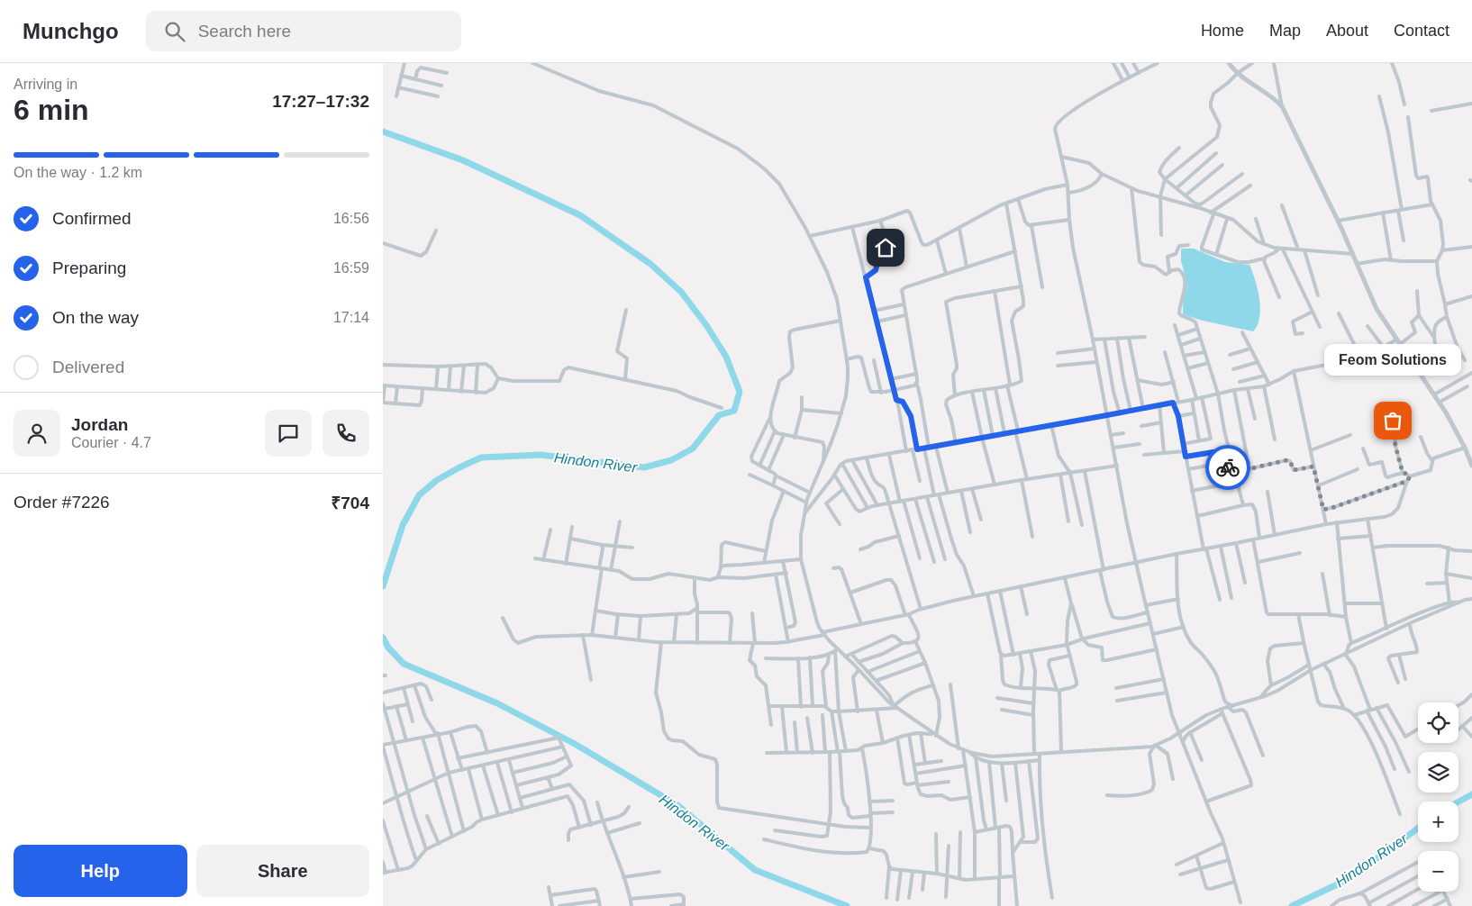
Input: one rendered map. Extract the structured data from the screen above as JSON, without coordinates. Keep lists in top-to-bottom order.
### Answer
{
  "water": ["Hindon River"],
  "places": ["Feom Solutions"],
  "page": {
    "header": "Munchgo",
    "search": "Search here",
    "nav": [
      "Home",
      "Map",
      "About",
      "Contact"
    ],
    "heading": ["6 min", "Arriving in", "17:27–17:32"],
    "panel": [
      "Jordan",
      "Courier · 4.7",
      "Order #7226",
      "₹704"
    ],
    "bar": "On the way · 1.2 km",
    "list": [
      ["Confirmed", "16:56"],
      ["Preparing", "16:59"],
      ["On the way", "17:14"],
      "Delivered"
    ],
    "bubble": "Feom Solutions",
    "map_buttons": ["+", "−"],
    "buttons": ["Help", "Share"]
  }
}
